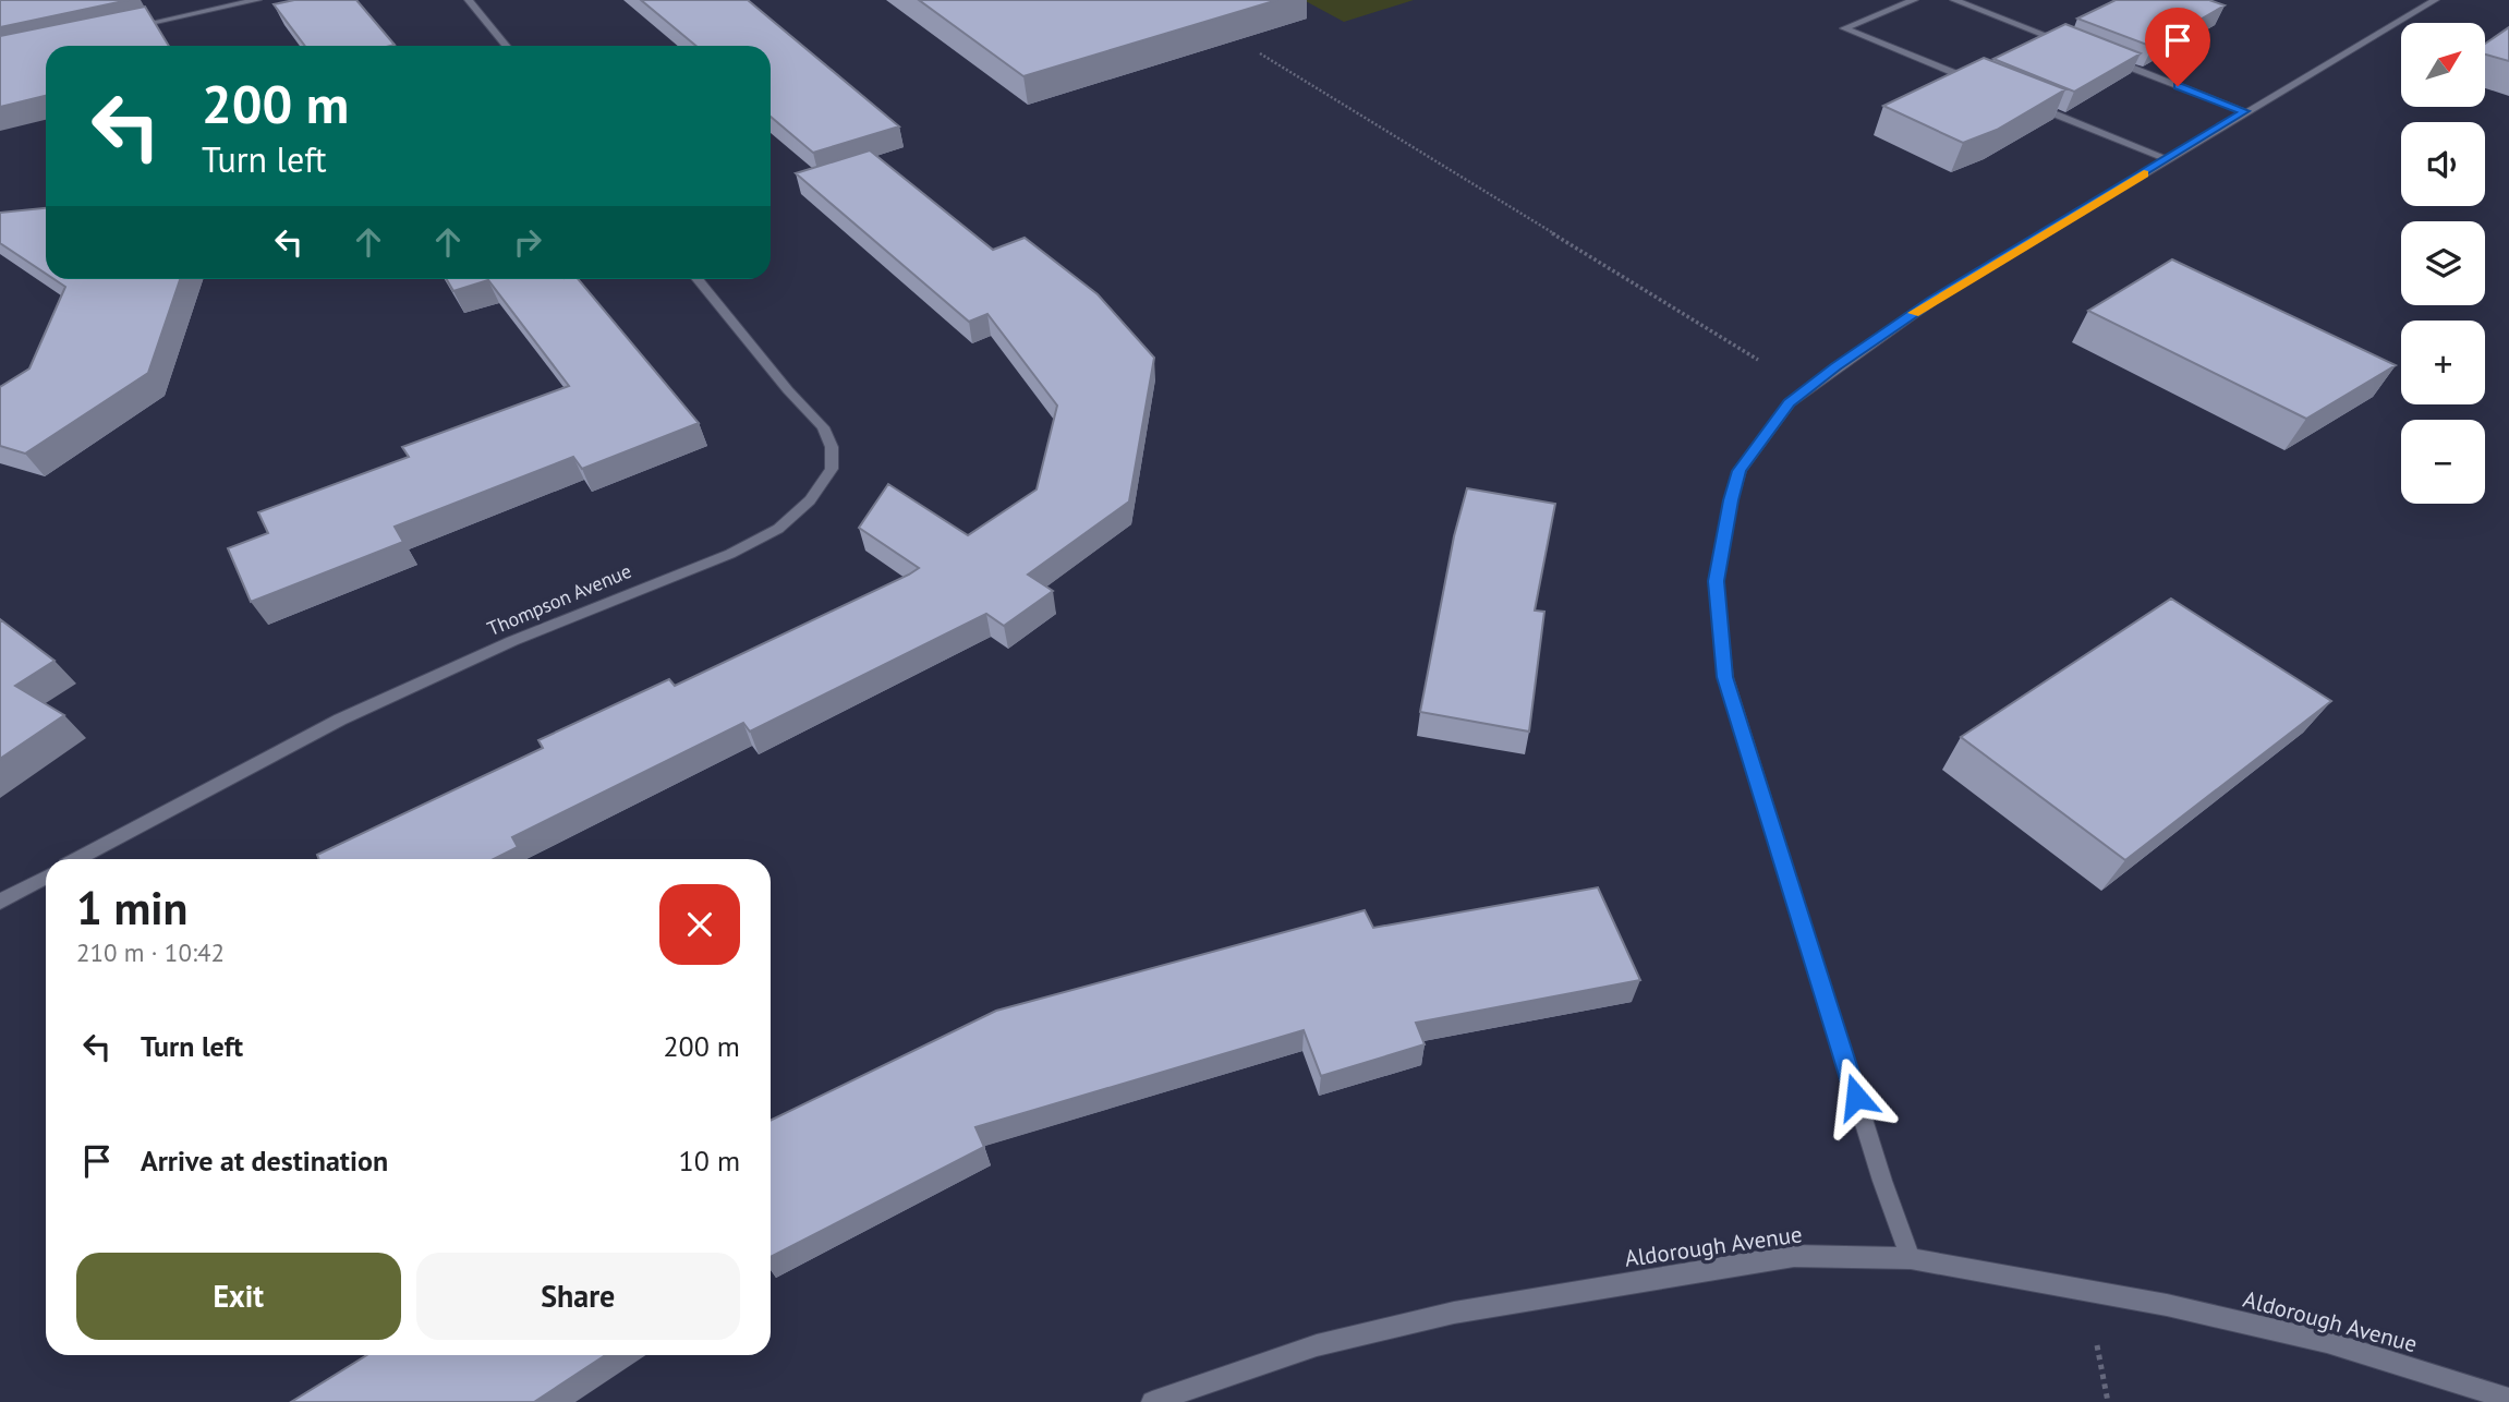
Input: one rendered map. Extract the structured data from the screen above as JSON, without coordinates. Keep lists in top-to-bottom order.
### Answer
{
  "streets": {
    "street": ["Thompson Avenue", "Aldorough Avenue"]
  },
  "north": "top right",
  "page": {
    "map_buttons": ["+", "−"],
    "turn": ["200 m", "Turn left"],
    "heading": ["1 min", "210 m · 10:42"],
    "list": [
      {
        "name": "Turn left",
        "value": "200 m"
      },
      {
        "name": "Arrive at destination",
        "value": "10 m"
      }
    ],
    "buttons": ["Exit", "Share"]
  }
}
